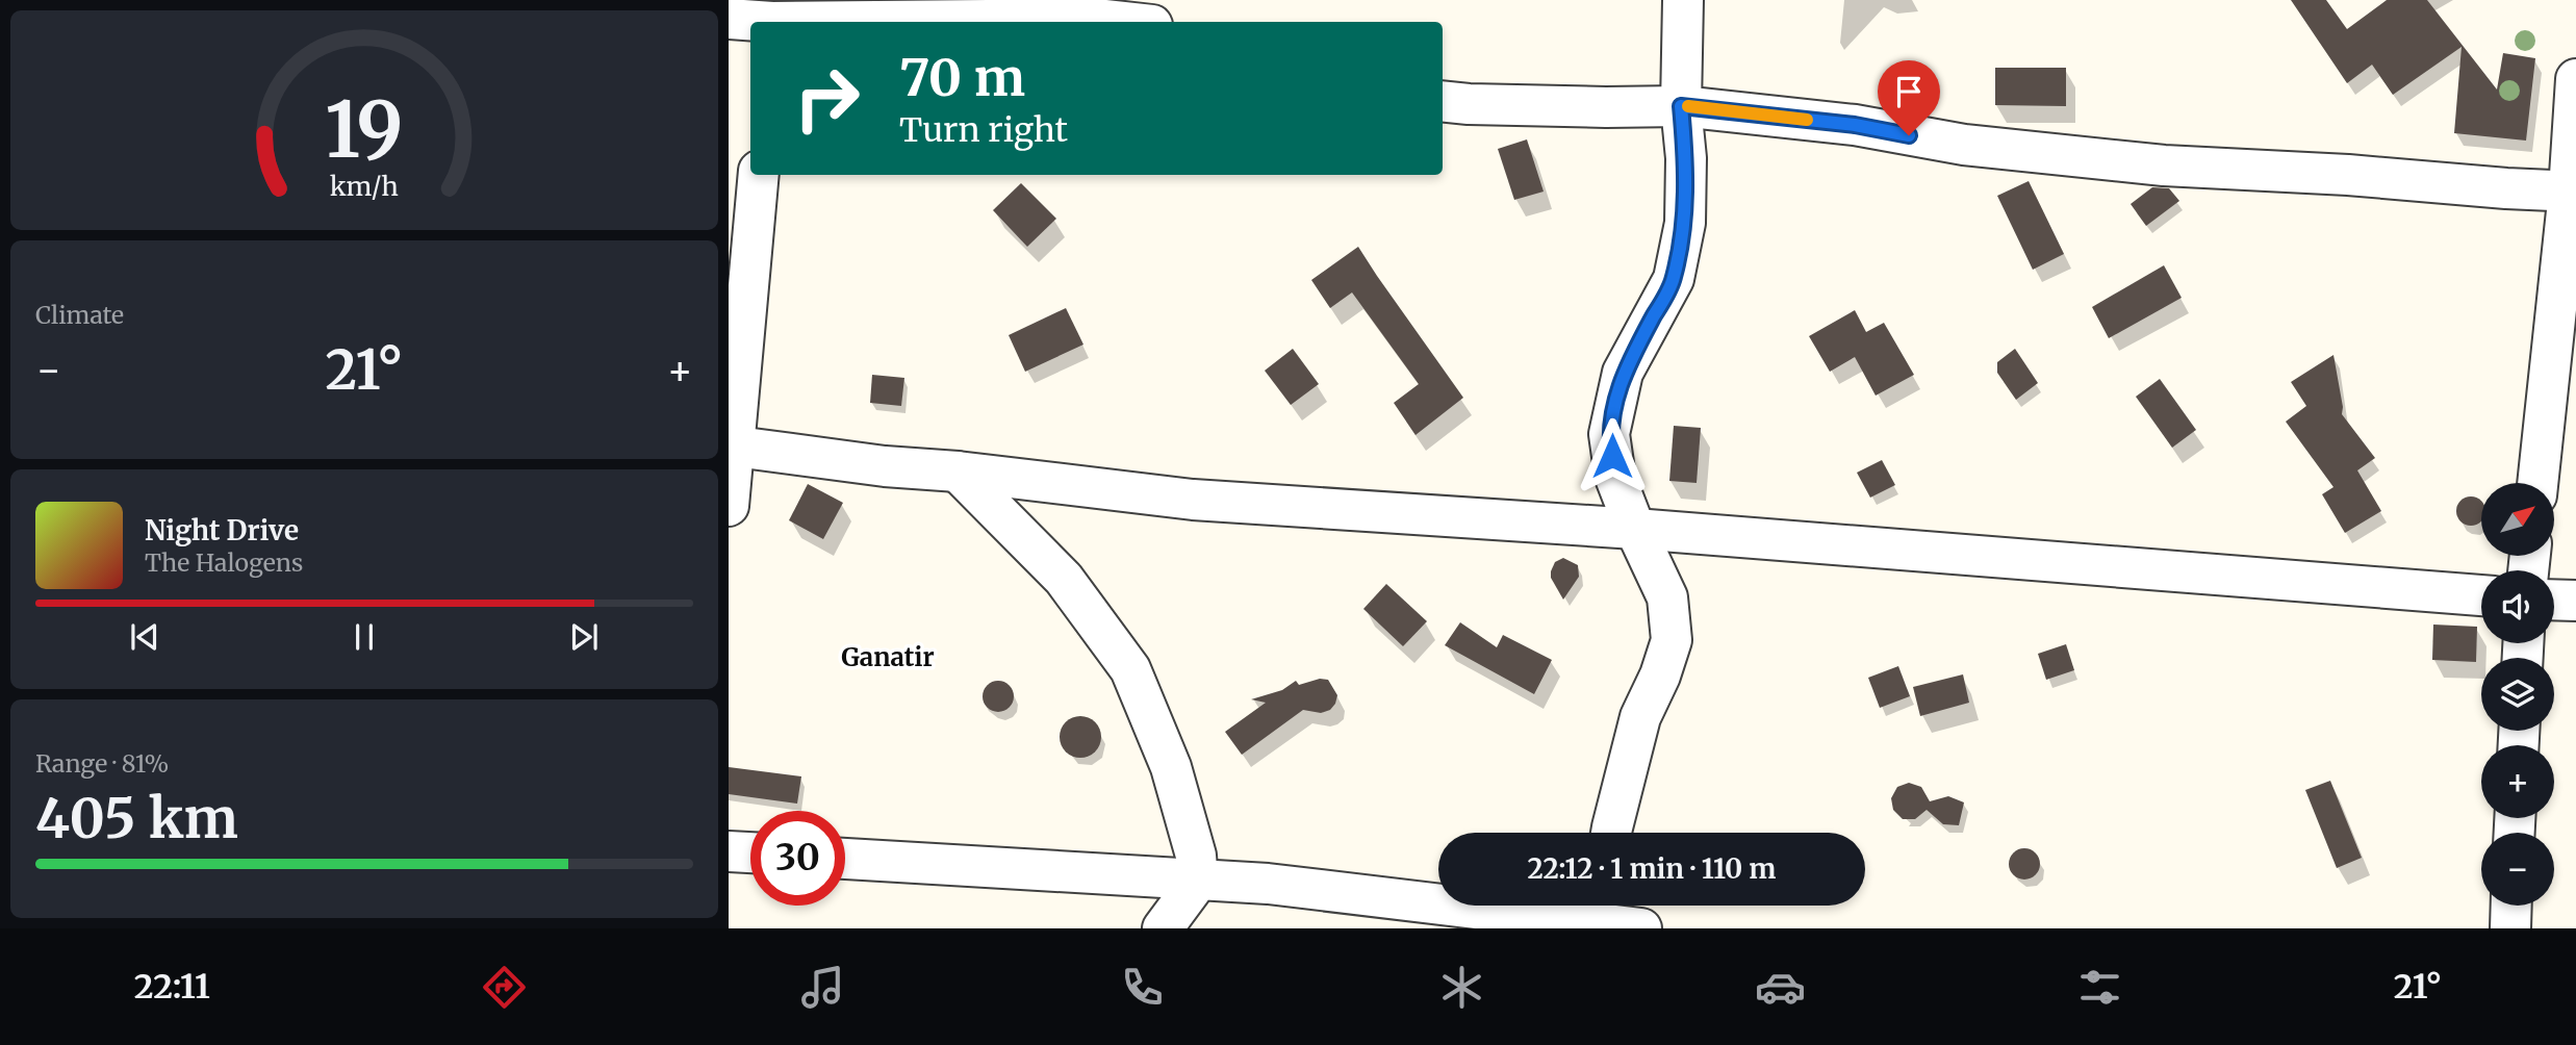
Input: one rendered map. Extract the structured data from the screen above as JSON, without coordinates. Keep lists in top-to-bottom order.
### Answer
{
  "districts": ["Ganatir"],
  "north": "top right",
  "page": {
    "turn": ["70 m", "Turn right"],
    "tile": [
      "Climate",
      ["Range · 81%", "405 km"]
    ],
    "heat": ["−", "21°", "+"],
    "map_buttons": ["+", "−"],
    "song": ["Night Drive", "The Halogens"],
    "limit": "30",
    "trip": "22:12 · 1 min · 110 m",
    "tabs": ["22:11", "21°"],
    "gauge": ["19", "km/h"]
  }
}
